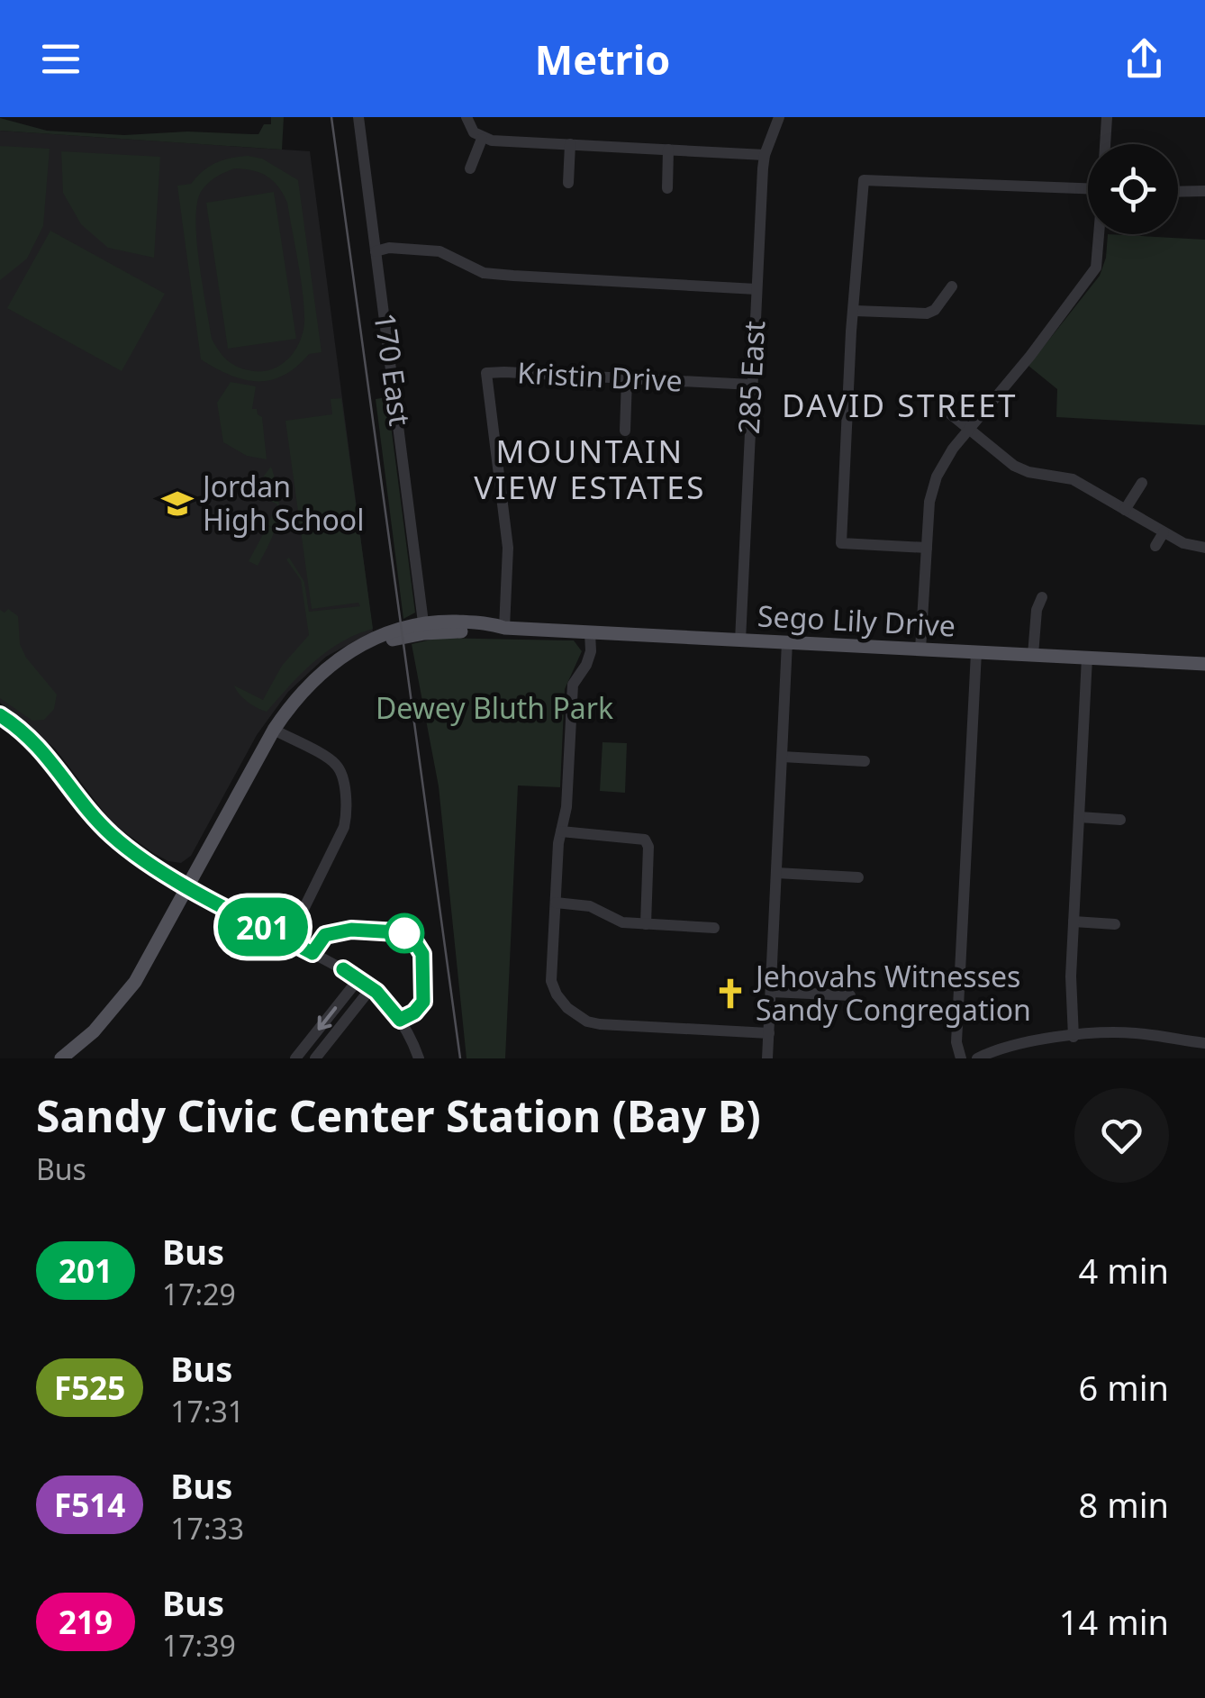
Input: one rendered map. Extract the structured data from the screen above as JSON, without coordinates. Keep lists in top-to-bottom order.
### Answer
{
  "streets": {
    "main road": ["Sego Lily Drive"],
    "street": ["170 East", "Kristin Drive", "285 East"]
  },
  "crossings": [
    ["170 East", "Sego Lily Drive"],
    ["Kristin Drive", "285 East"],
    ["Kristin Drive", "Sego Lily Drive"],
    ["285 East", "Sego Lily Drive"]
  ],
  "districts": ["DAVID STREET", "MOUNTAIN VIEW ESTATES"],
  "parks": ["Dewey Bluth Park"],
  "places": {
    "school or university": ["Jordan High School"],
    "church": ["Jehovahs Witnesses Sandy Congregation"]
  },
  "lines": ["bus line 201"],
  "page": {
    "header": "Metrio",
    "on_map": "201",
    "heading": ["Sandy Civic Center Station (Bay B)", "Bus"],
    "list": [
      {
        "mark": "201",
        "name": "Bus",
        "note": "17:29",
        "value": "4 min"
      },
      {
        "mark": "F525",
        "name": "Bus",
        "note": "17:31",
        "value": "6 min"
      },
      {
        "mark": "F514",
        "name": "Bus",
        "note": "17:33",
        "value": "8 min"
      },
      {
        "mark": "219",
        "name": "Bus",
        "note": "17:39",
        "value": "14 min"
      }
    ]
  }
}
